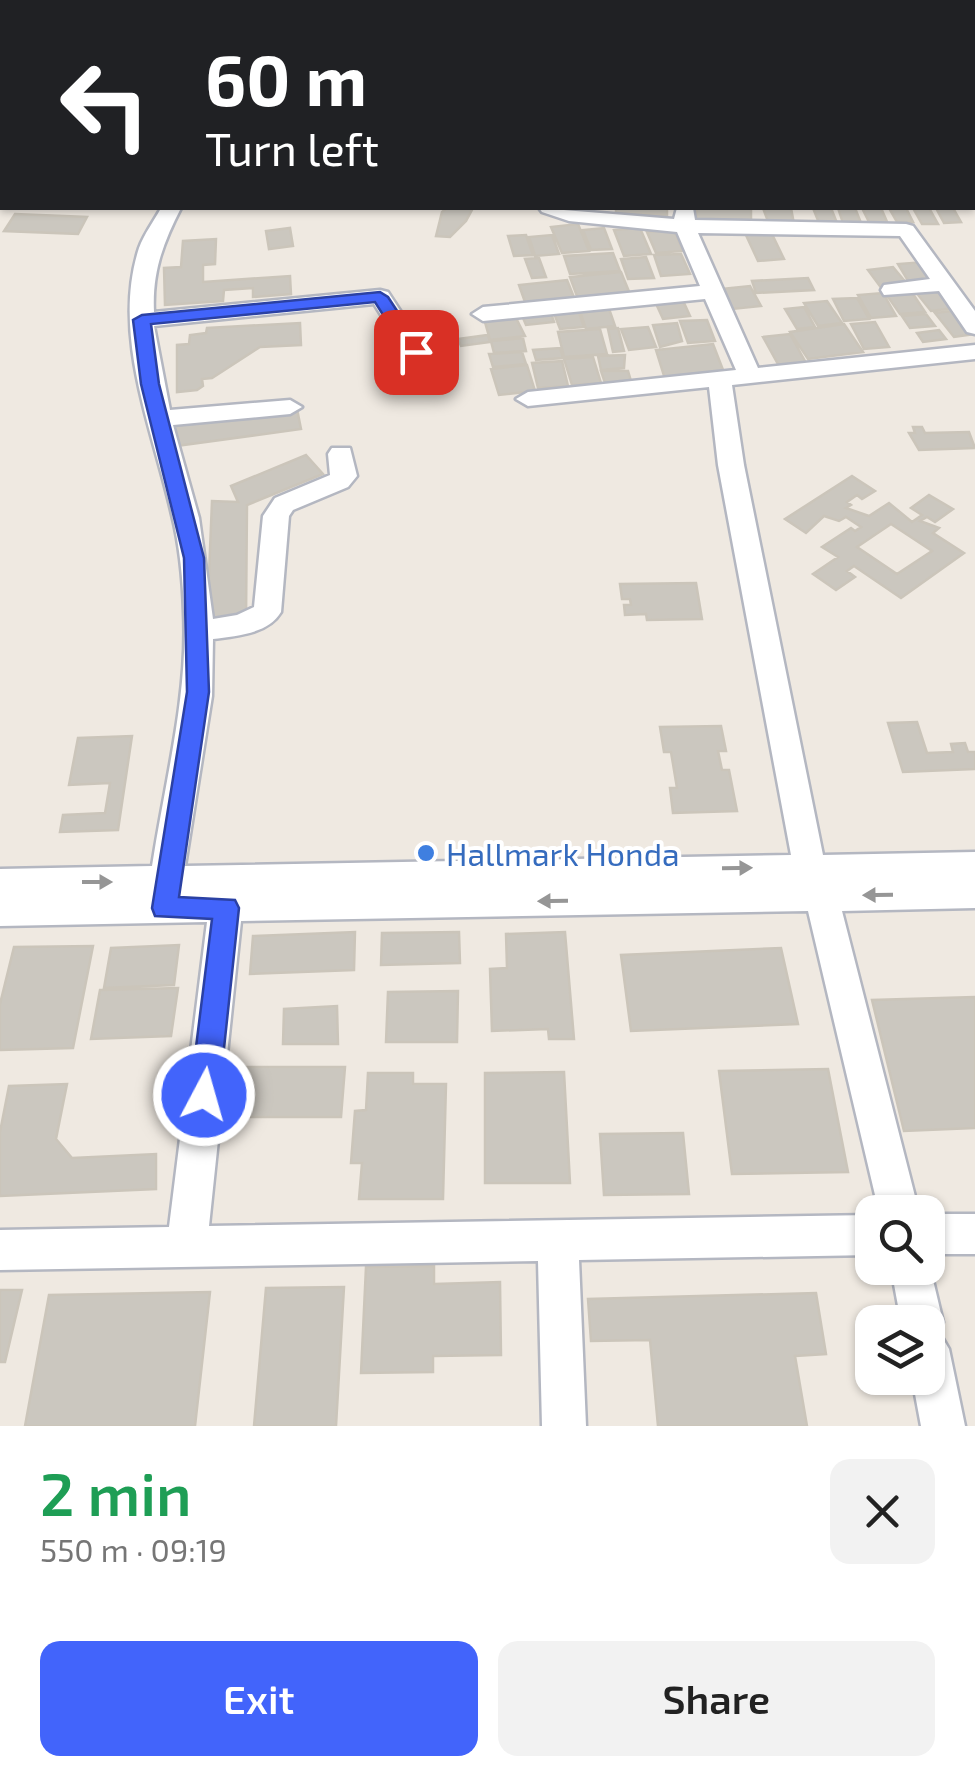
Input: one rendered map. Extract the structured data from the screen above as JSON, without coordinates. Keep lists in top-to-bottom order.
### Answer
{
  "places": ["Hallmark Honda"],
  "page": {
    "turn": ["60 m", "Turn left"],
    "heading": ["2 min", "550 m · 09:19"],
    "buttons": ["Exit", "Share"]
  }
}
